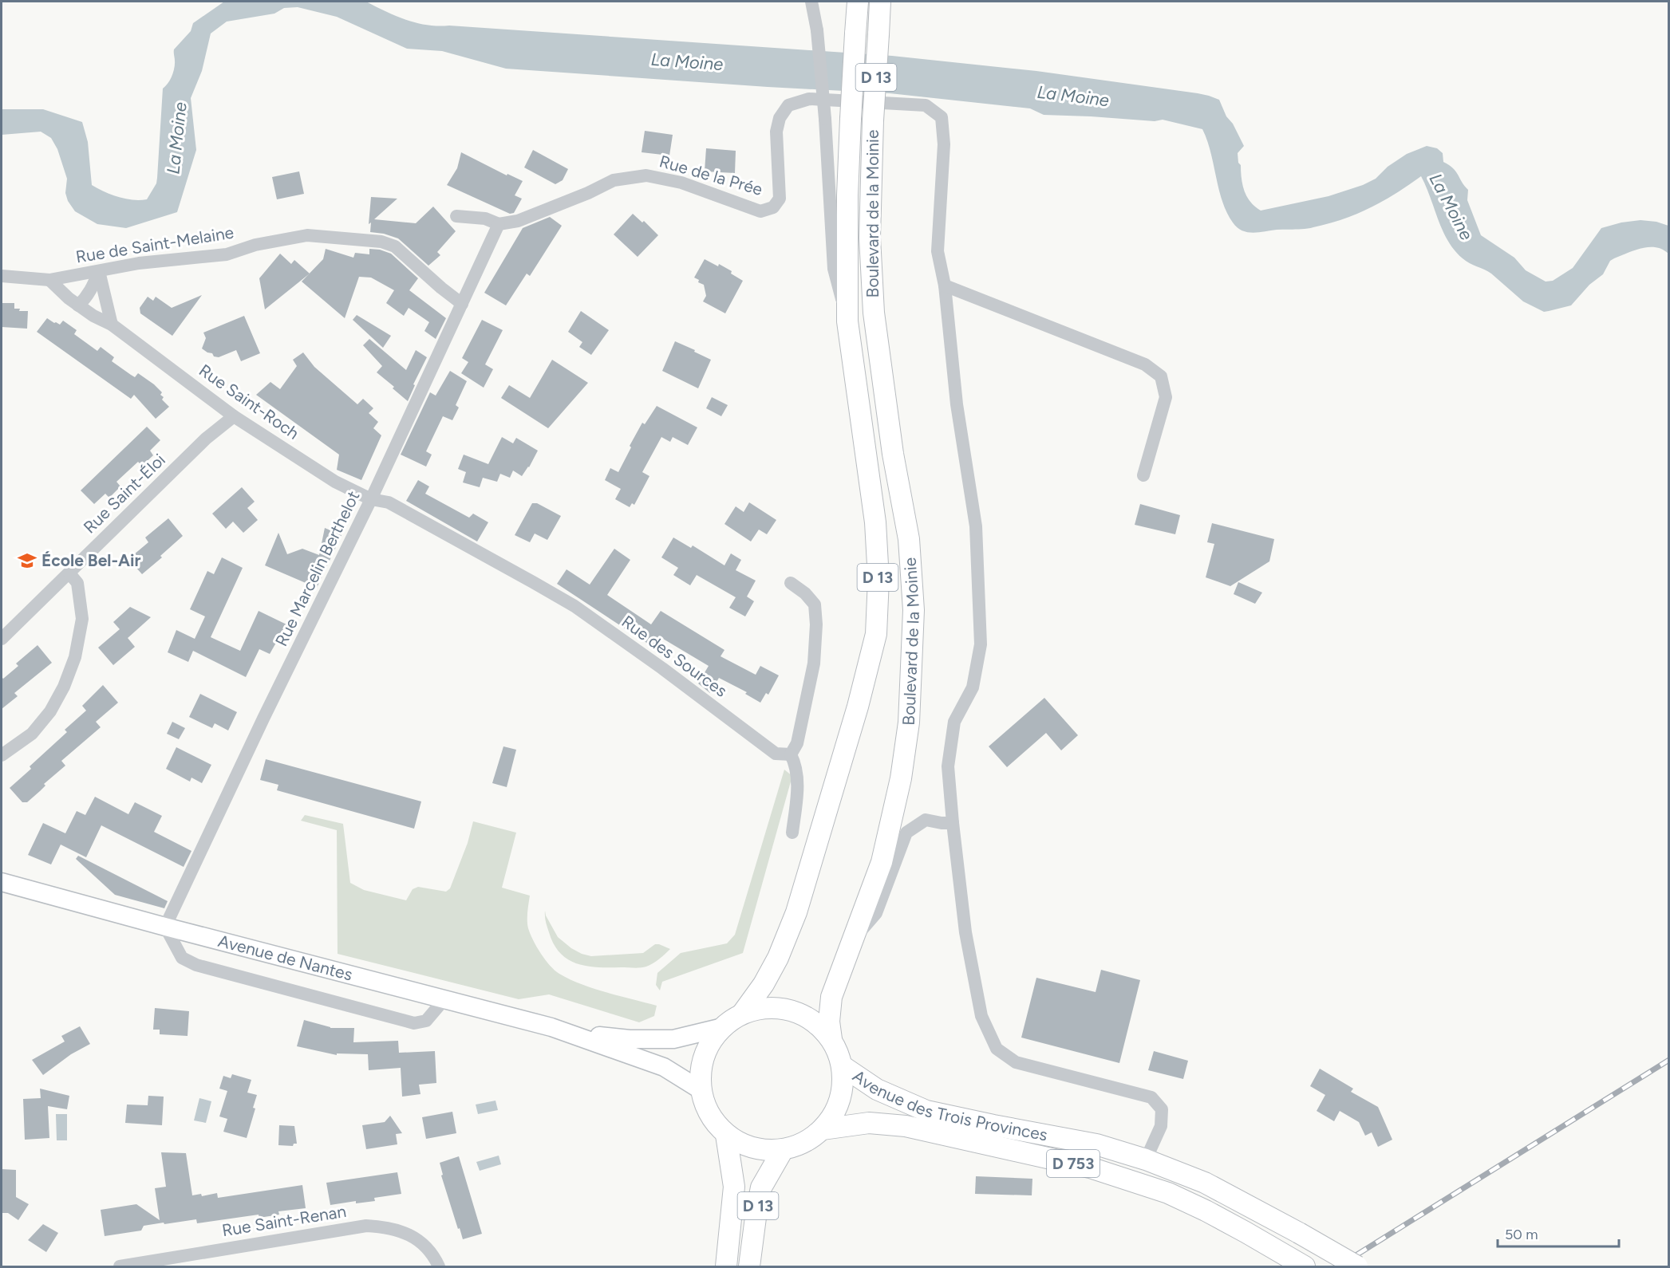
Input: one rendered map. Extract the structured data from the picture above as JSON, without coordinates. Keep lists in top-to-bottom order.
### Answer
{
  "streets": {
    "main road": [
      "D 13",
      "Boulevard de la Moinie",
      "Avenue de Nantes",
      "Avenue des Trois Provinces",
      "D 753"
    ],
    "street": [
      "Rue de la Prée",
      "Rue de Saint-Melaine",
      "Rue Saint-Roch",
      "Rue Saint-Éloi",
      "Rue Marcelin Berthelot",
      "Rue des Sources",
      "Rue Saint-Renan"
    ]
  },
  "crossings": [
    ["D 13", "Boulevard de la Moinie"],
    ["D 13", "Avenue de Nantes"],
    ["D 13", "Avenue des Trois Provinces"],
    ["Rue de la Prée", "Rue Marcelin Berthelot"],
    ["Boulevard de la Moinie", "Avenue de Nantes"],
    ["Boulevard de la Moinie", "Avenue des Trois Provinces"],
    ["Rue de Saint-Melaine", "Rue Saint-Roch"],
    ["Rue de Saint-Melaine", "Rue Marcelin Berthelot"],
    ["Rue Saint-Roch", "Rue Saint-Éloi"],
    ["Rue Saint-Roch", "Rue Marcelin Berthelot"],
    ["Rue Saint-Roch", "Rue des Sources"],
    ["Rue Marcelin Berthelot", "Rue des Sources"],
    ["Rue Marcelin Berthelot", "Avenue de Nantes"],
    ["Avenue de Nantes", "Avenue des Trois Provinces"]
  ],
  "water": ["La Moine"],
  "places": {
    "school or university": ["École Bel-Air"]
  },
  "scale_bar": "50 m"
}
